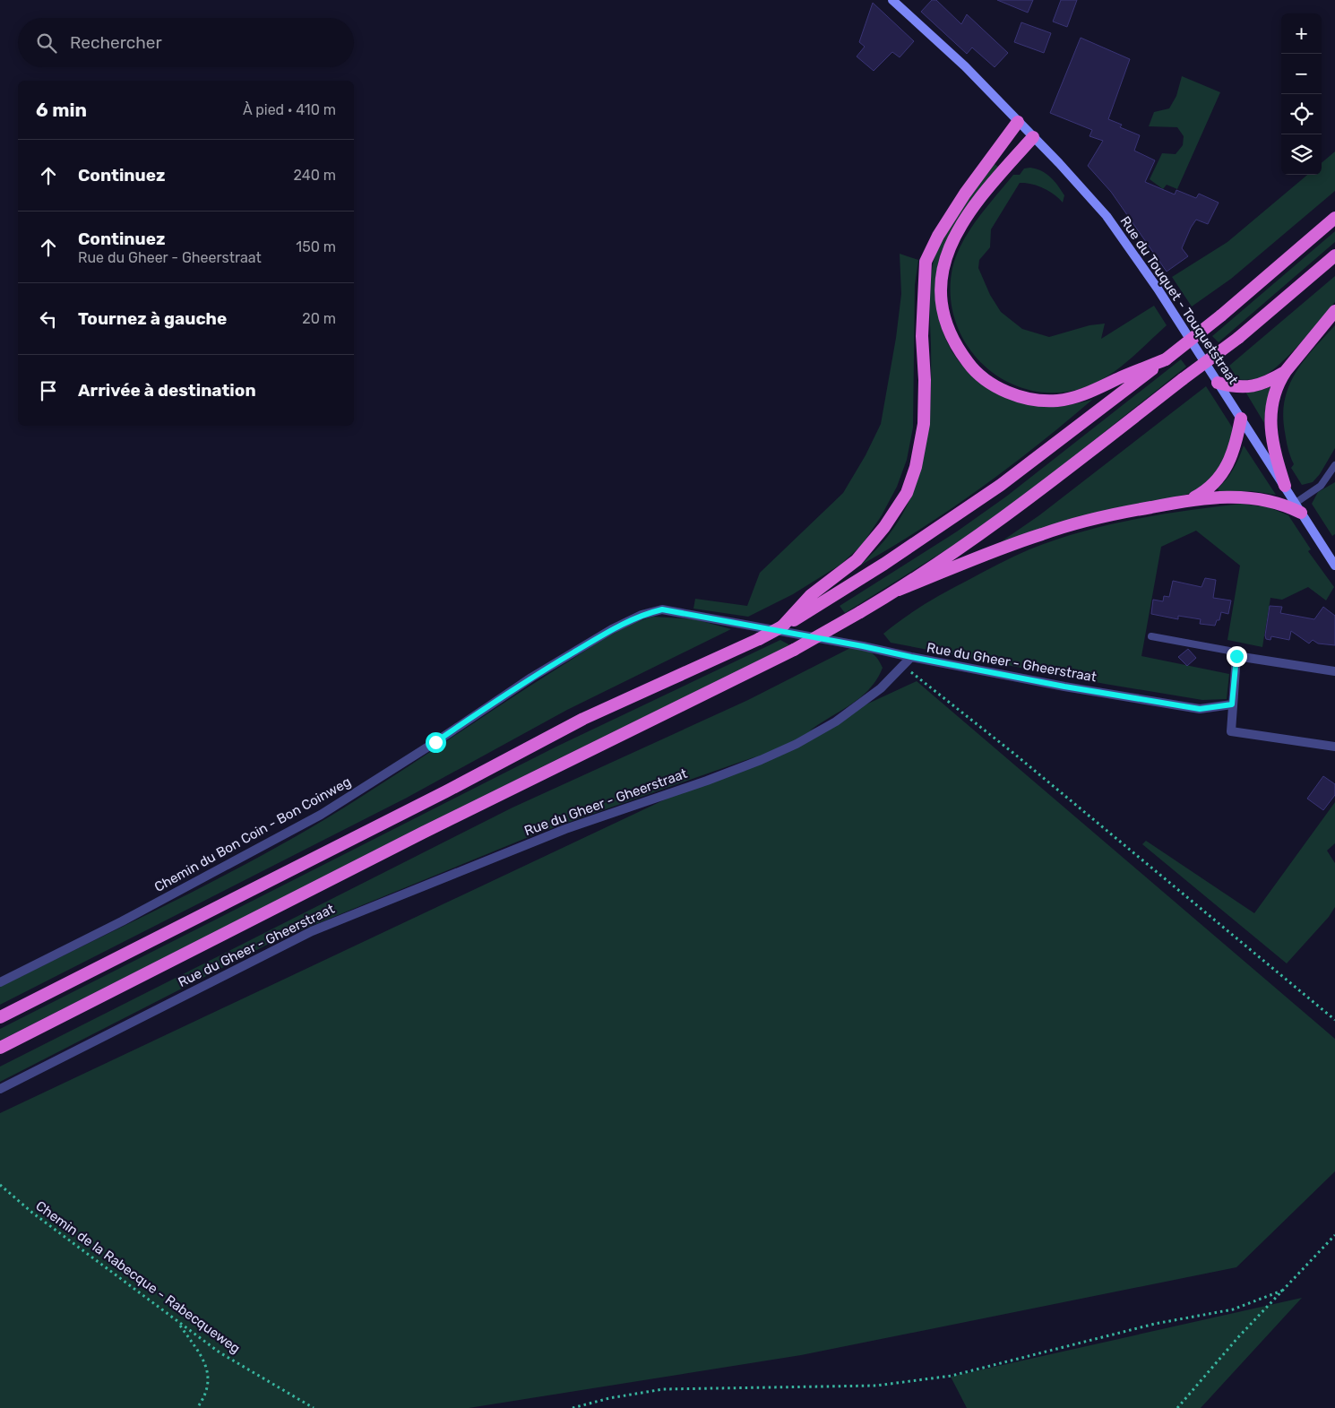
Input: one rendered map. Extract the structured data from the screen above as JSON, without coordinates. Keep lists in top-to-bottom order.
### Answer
{
  "streets": {
    "main road": ["Rue du Touquet - Touquetstraat"],
    "street": ["Rue du Gheer - Gheerstraat", "Chemin du Bon Coin - Bon Coinweg"],
    "path": ["Chemin de la Rabecque - Rabecqueweg"]
  },
  "crossings": [
    ["Rue du Gheer - Gheerstraat", "Chemin du Bon Coin - Bon Coinweg"]
  ],
  "page": {
    "map_buttons": ["+", "−"],
    "search": "Rechercher",
    "heading": ["6 min", "À pied · 410 m"],
    "list": [
      ["Continuez", "240 m"],
      ["Continuez", "Rue du Gheer - Gheerstraat", "150 m"],
      ["Tournez à gauche", "20 m"],
      "Arrivée à destination"
    ]
  }
}
